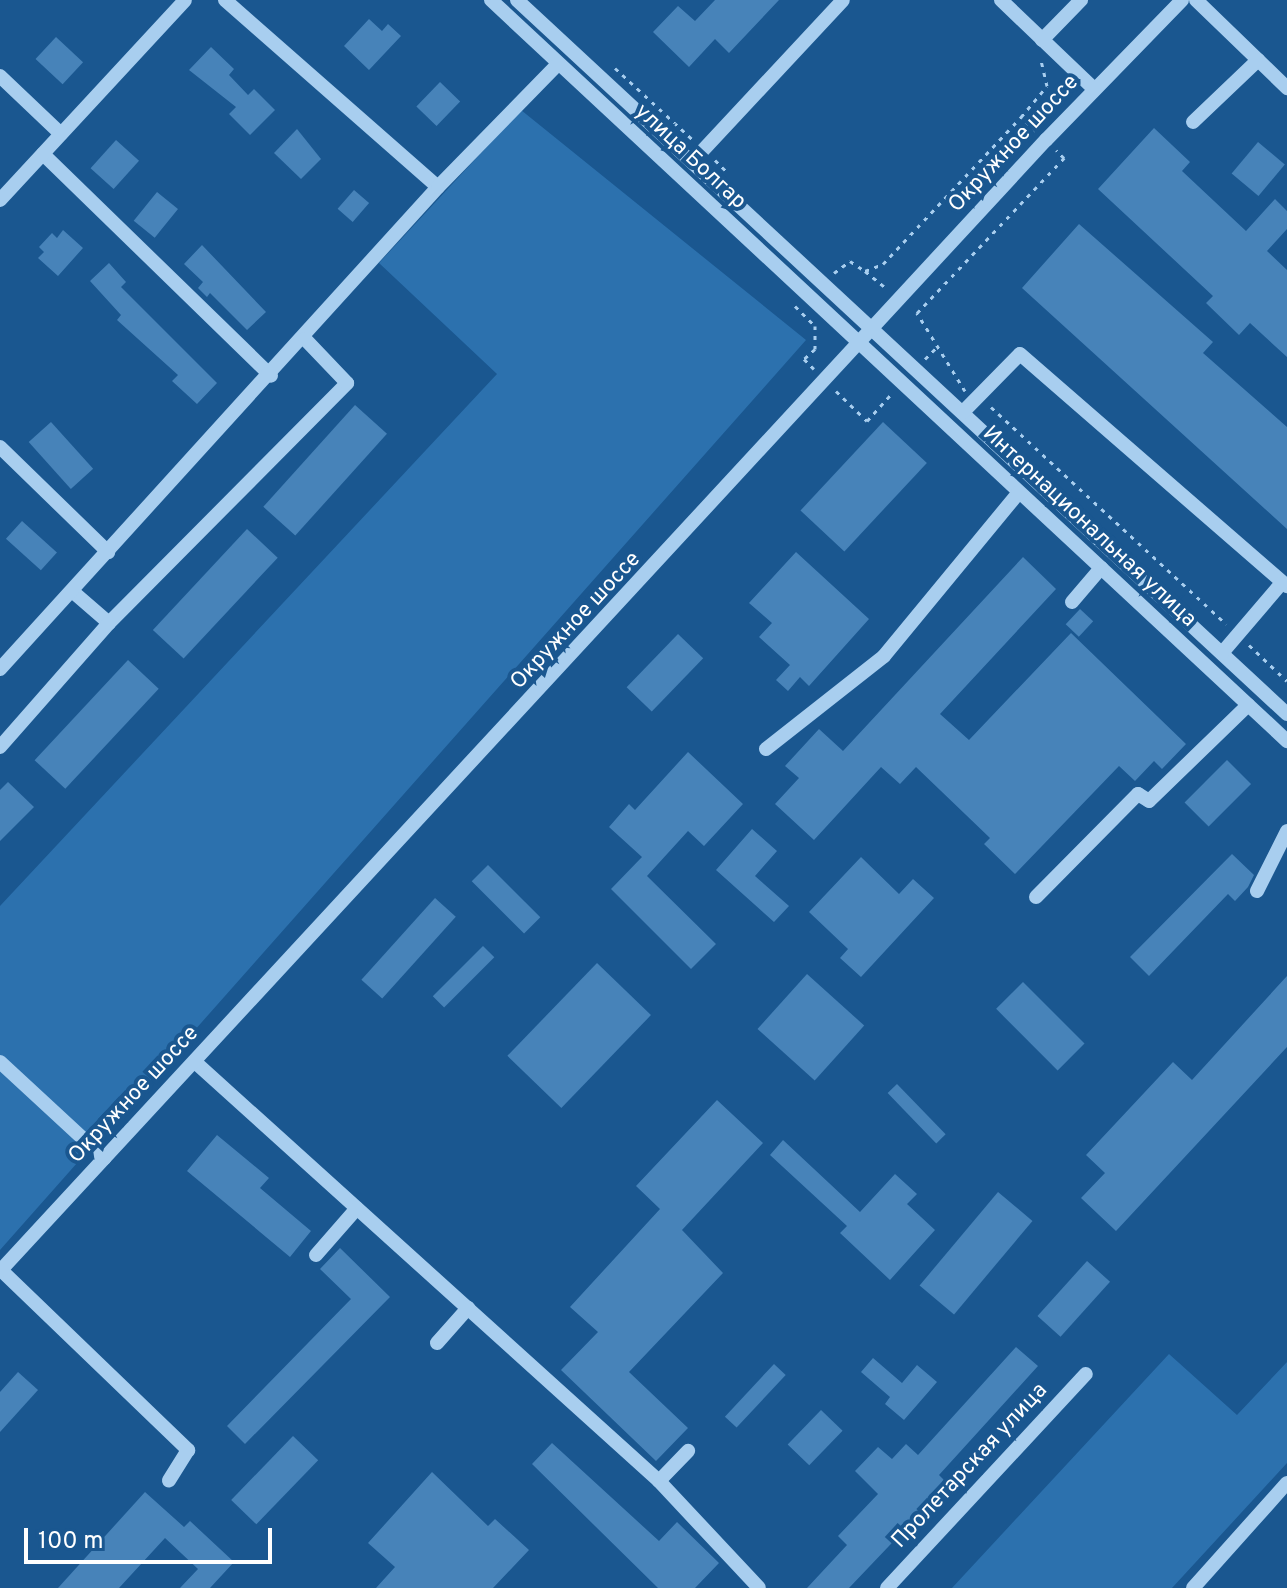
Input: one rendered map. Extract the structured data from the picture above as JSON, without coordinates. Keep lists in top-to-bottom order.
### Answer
{
  "streets": {
    "street": [
      "Окружное шоссе",
      "улица Болгар",
      "Интернациональная улица",
      "Пролетарская улица"
    ]
  },
  "crossings": [
    ["Окружное шоссе", "улица Болгар"],
    ["Окружное шоссе", "Интернациональная улица"],
    ["улица Болгар", "Интернациональная улица"]
  ],
  "scale_bar": "100 m"
}
